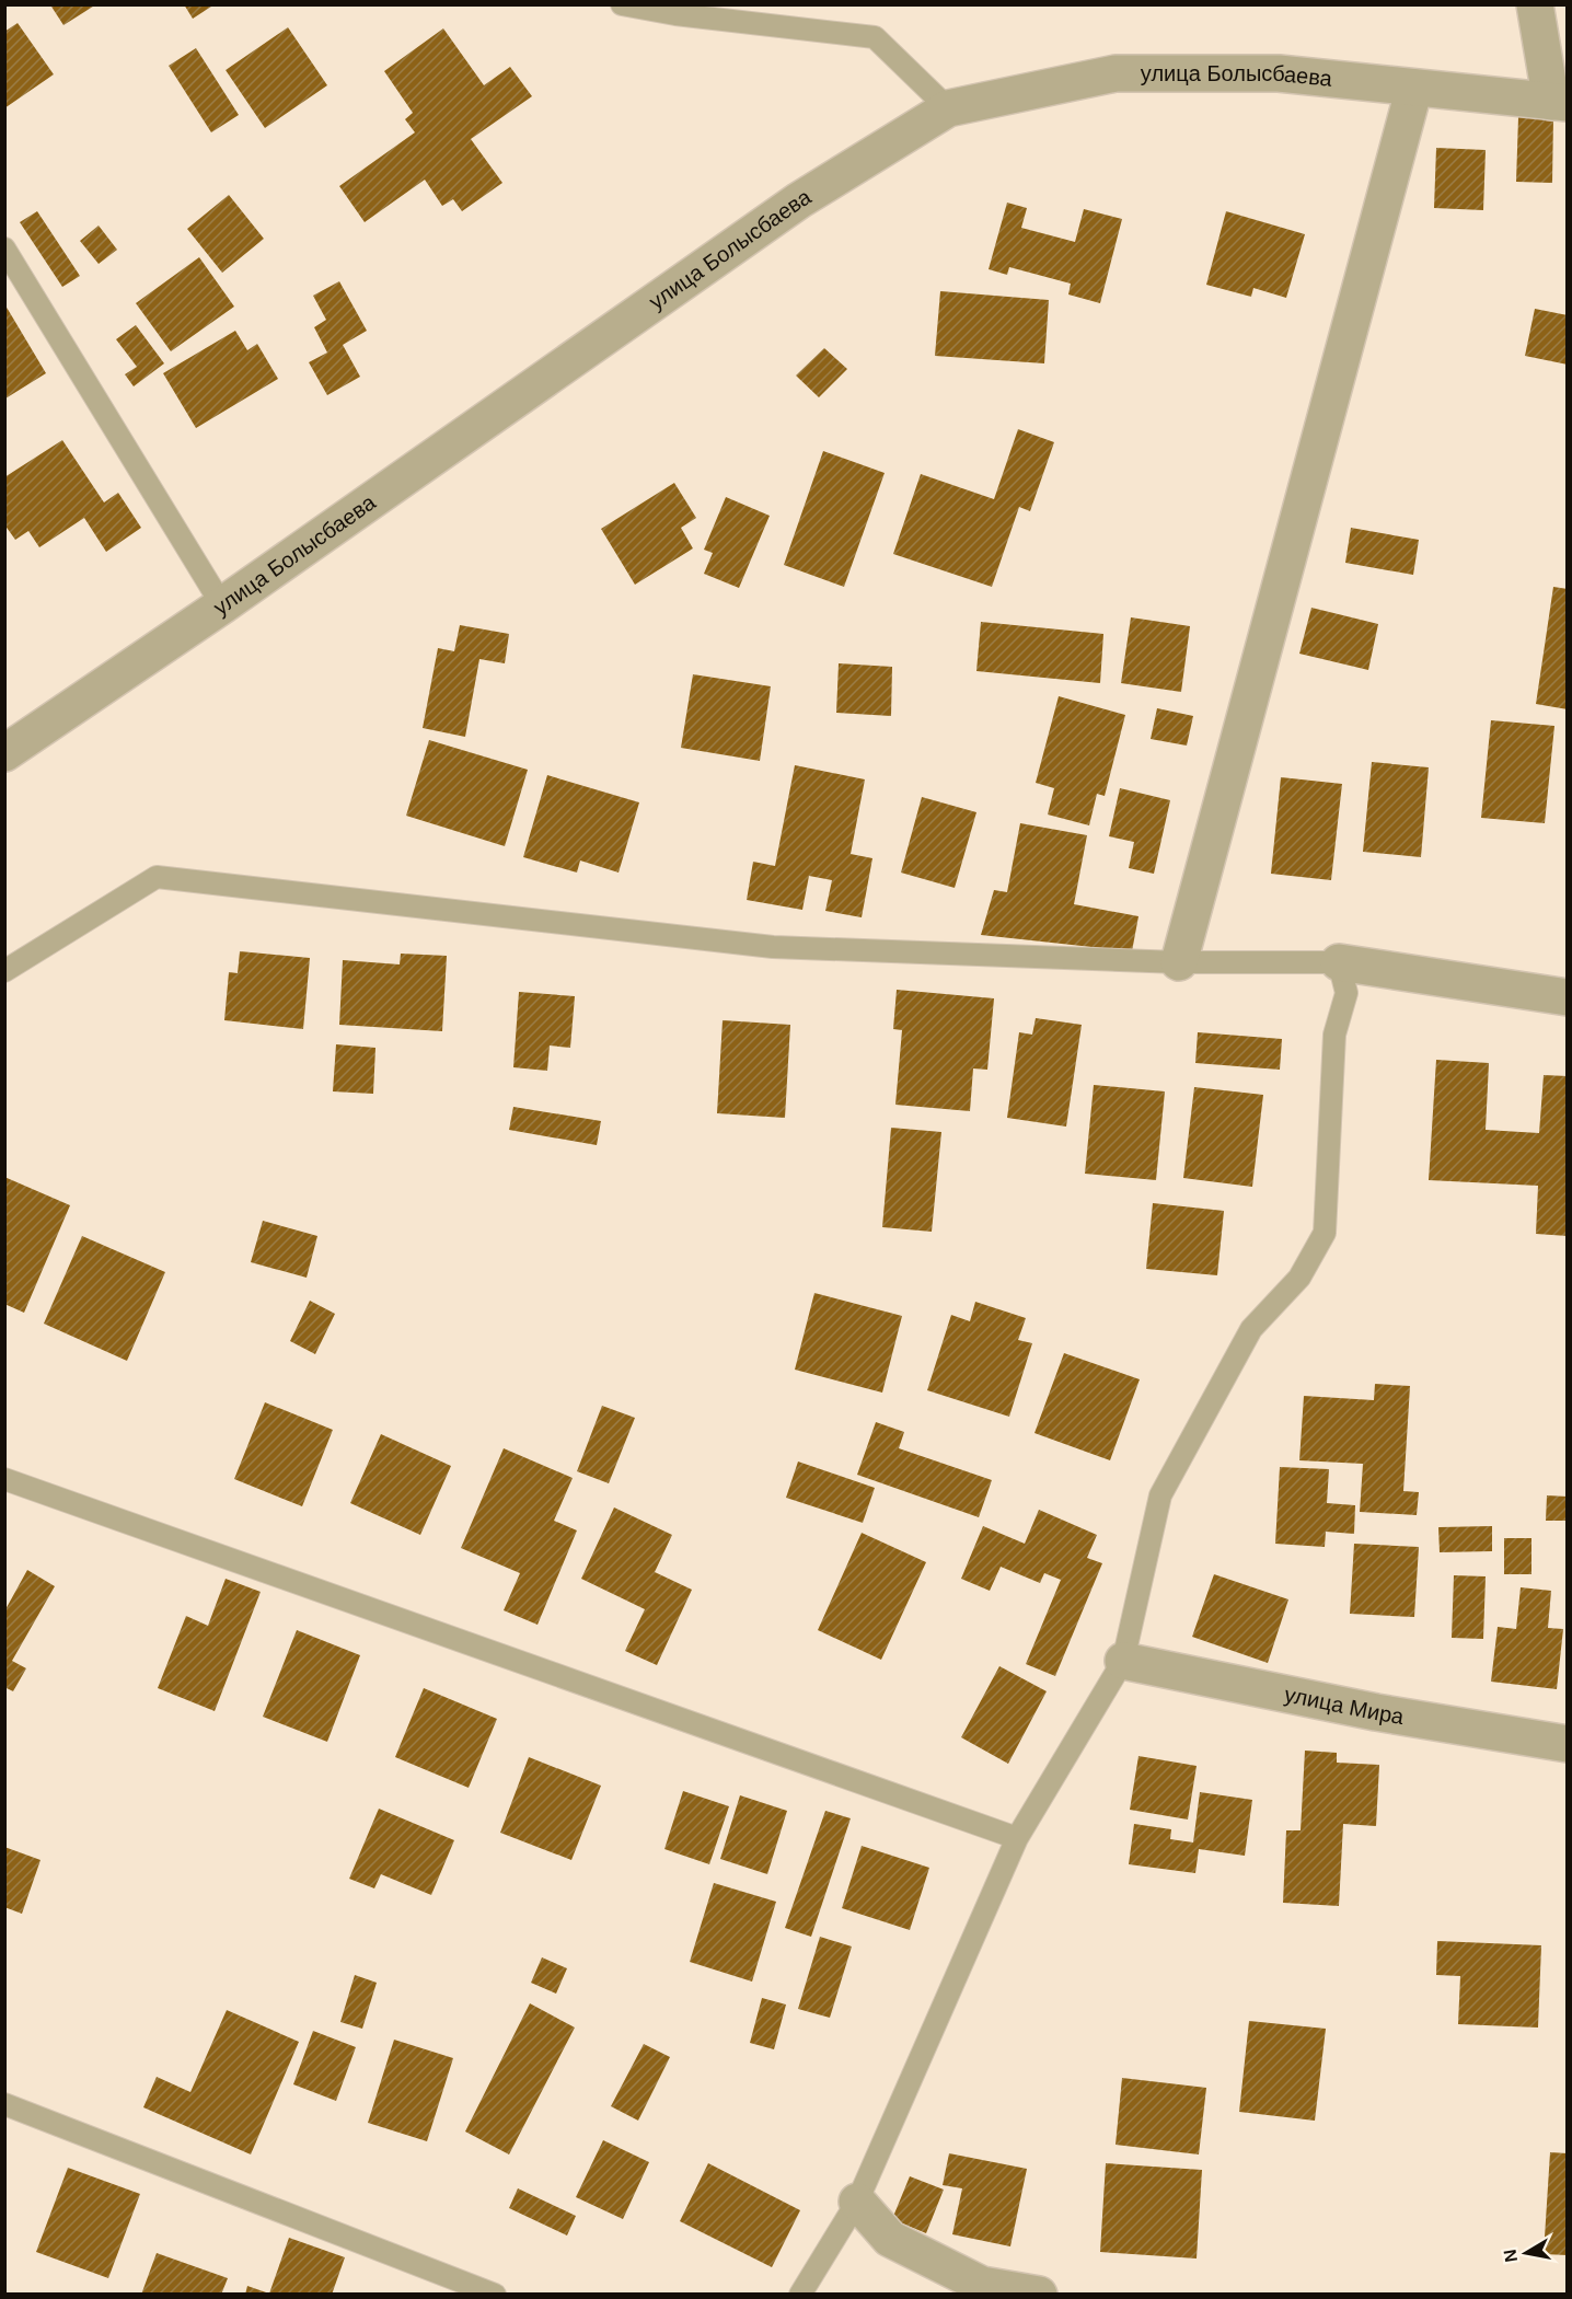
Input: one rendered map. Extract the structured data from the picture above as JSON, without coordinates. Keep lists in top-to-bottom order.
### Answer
{
  "streets": {
    "street": ["улица Болысбаева", "улица Мира"]
  },
  "north": "left"
}
